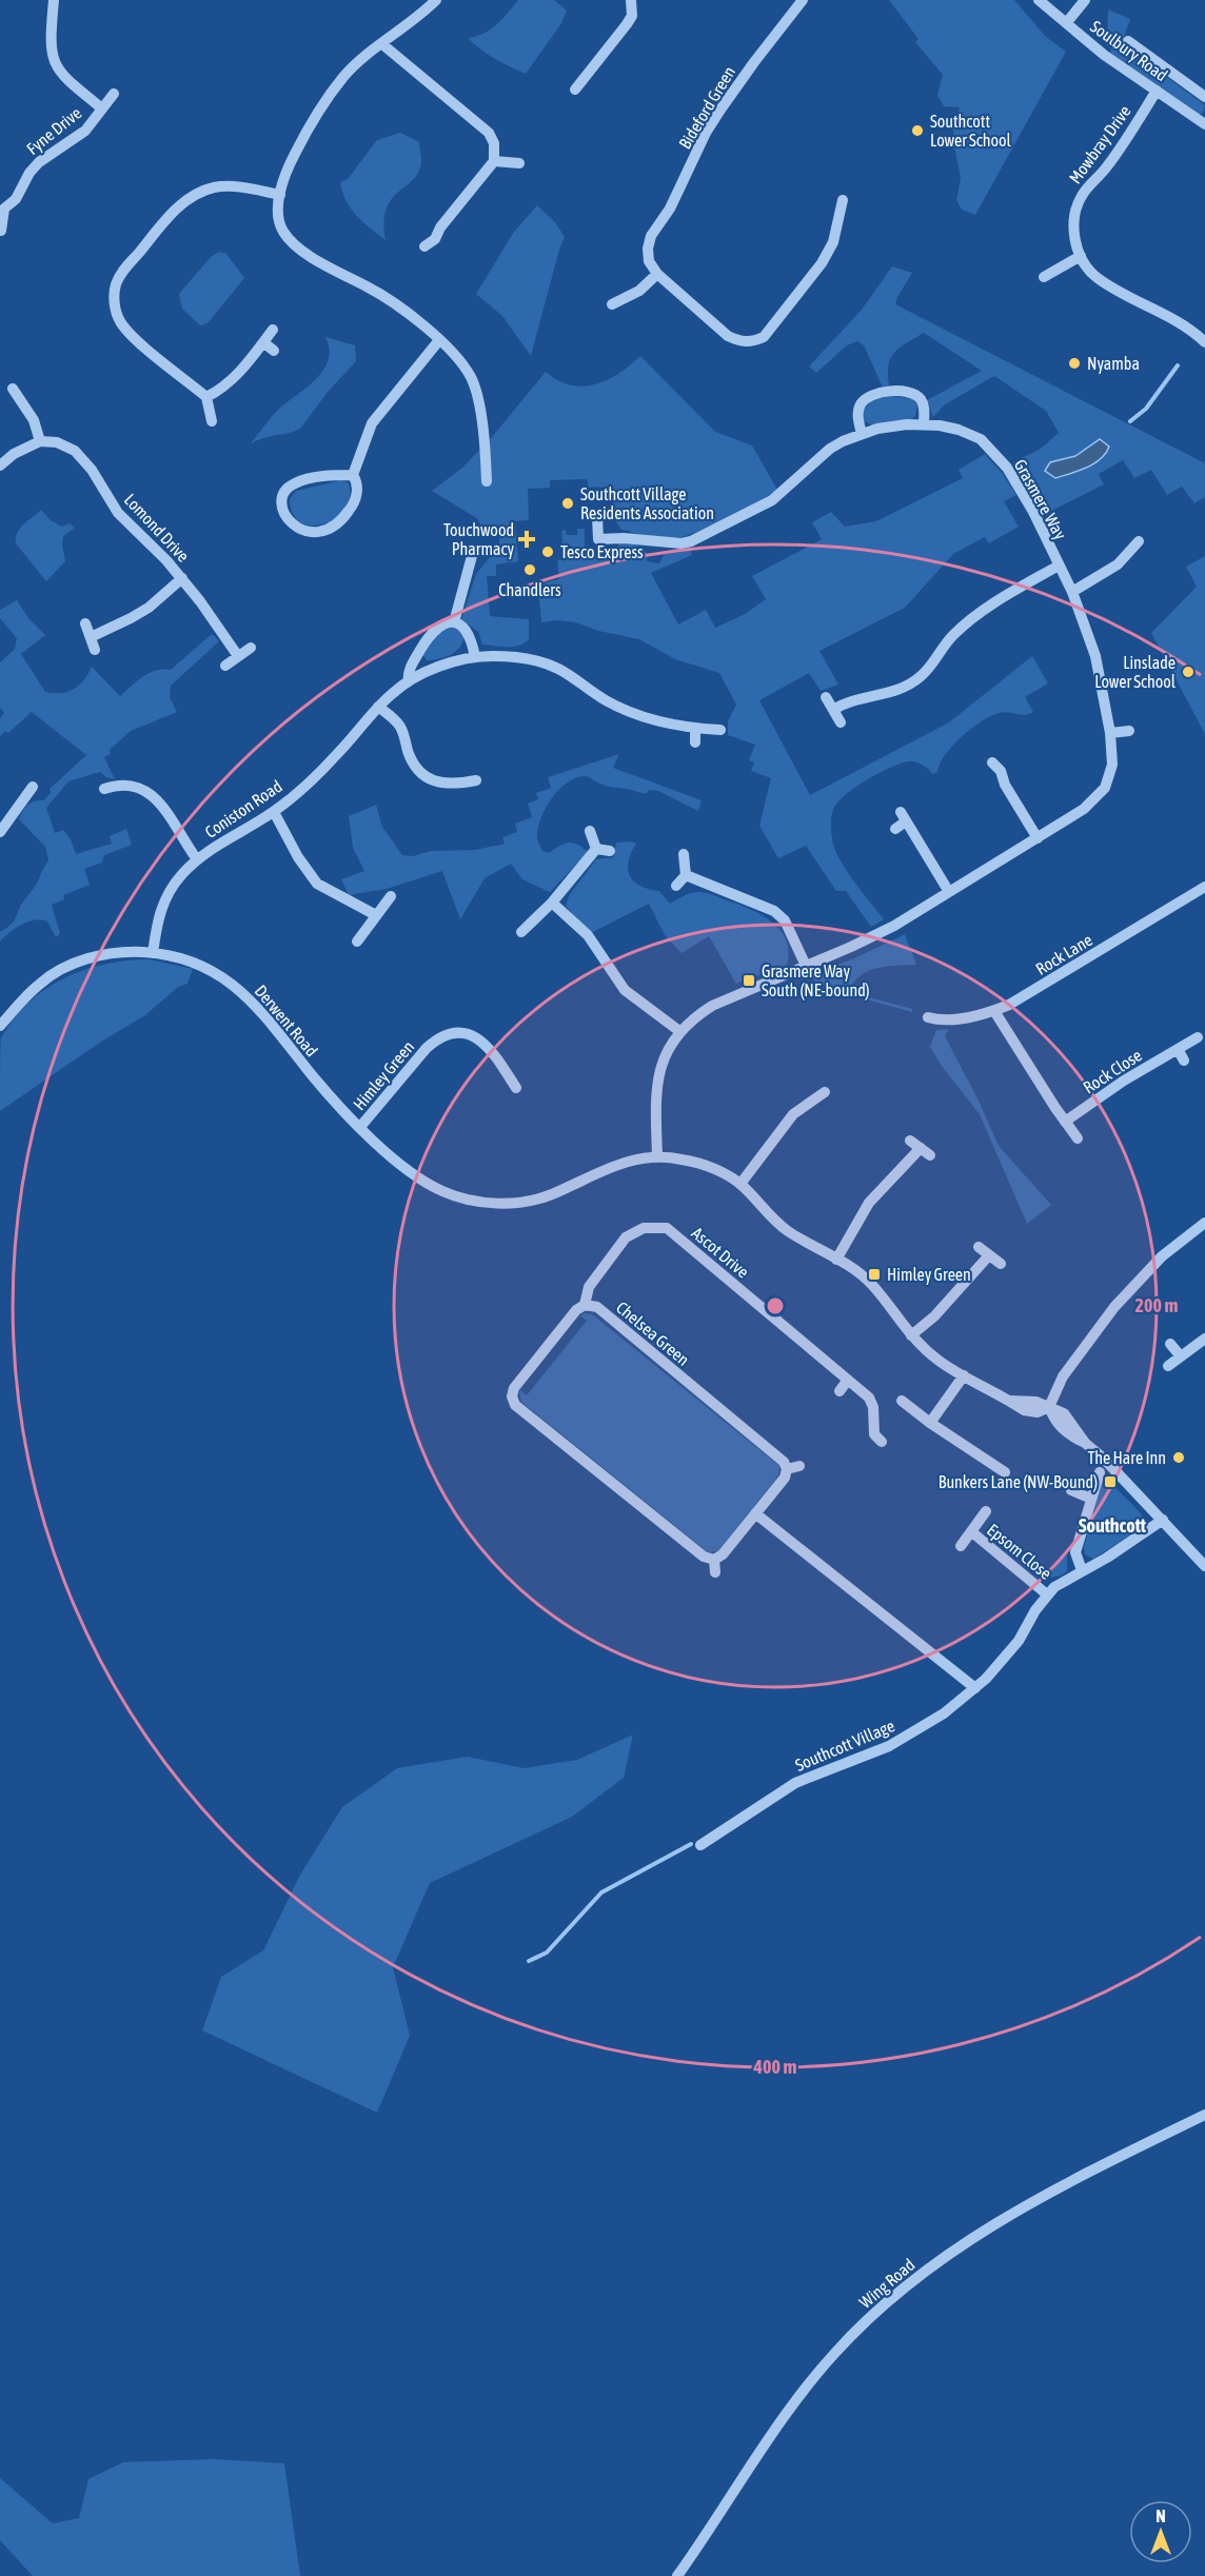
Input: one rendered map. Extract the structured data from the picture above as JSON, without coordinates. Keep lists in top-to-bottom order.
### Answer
{
  "streets": {
    "street": [
      "Soulbury Road",
      "Bideford Green",
      "Fyne Drive",
      "Mowbray Drive",
      "Grasmere Way",
      "Lomond Drive",
      "Coniston Road",
      "Rock Lane",
      "Derwent Road",
      "Rock Close",
      "Himley Green",
      "Ascot Drive",
      "Chelsea Green",
      "Epsom Close",
      "Southcott Village",
      "Wing Road"
    ]
  },
  "crossings": [
    ["Soulbury Road", "Mowbray Drive"],
    ["Grasmere Way", "Himley Green"],
    ["Coniston Road", "Derwent Road"],
    ["Derwent Road", "Himley Green"],
    ["Ascot Drive", "Chelsea Green"],
    ["Epsom Close", "Southcott Village"]
  ],
  "districts": ["Southcott"],
  "places": {
    "other": [
      "Southcott Lower School",
      "Nyamba",
      "Southcott Village Residents Association",
      "Tesco Express",
      "Chandlers",
      "Linslade Lower School",
      "The Hare Inn"
    ],
    "health": ["Touchwood Pharmacy"],
    "transit": ["Grasmere Way South (NE-bound)", "Himley Green", "Bunkers Lane (NW-Bound)"]
  },
  "north": "top",
  "rings": ["200 m", "400 m"]
}
